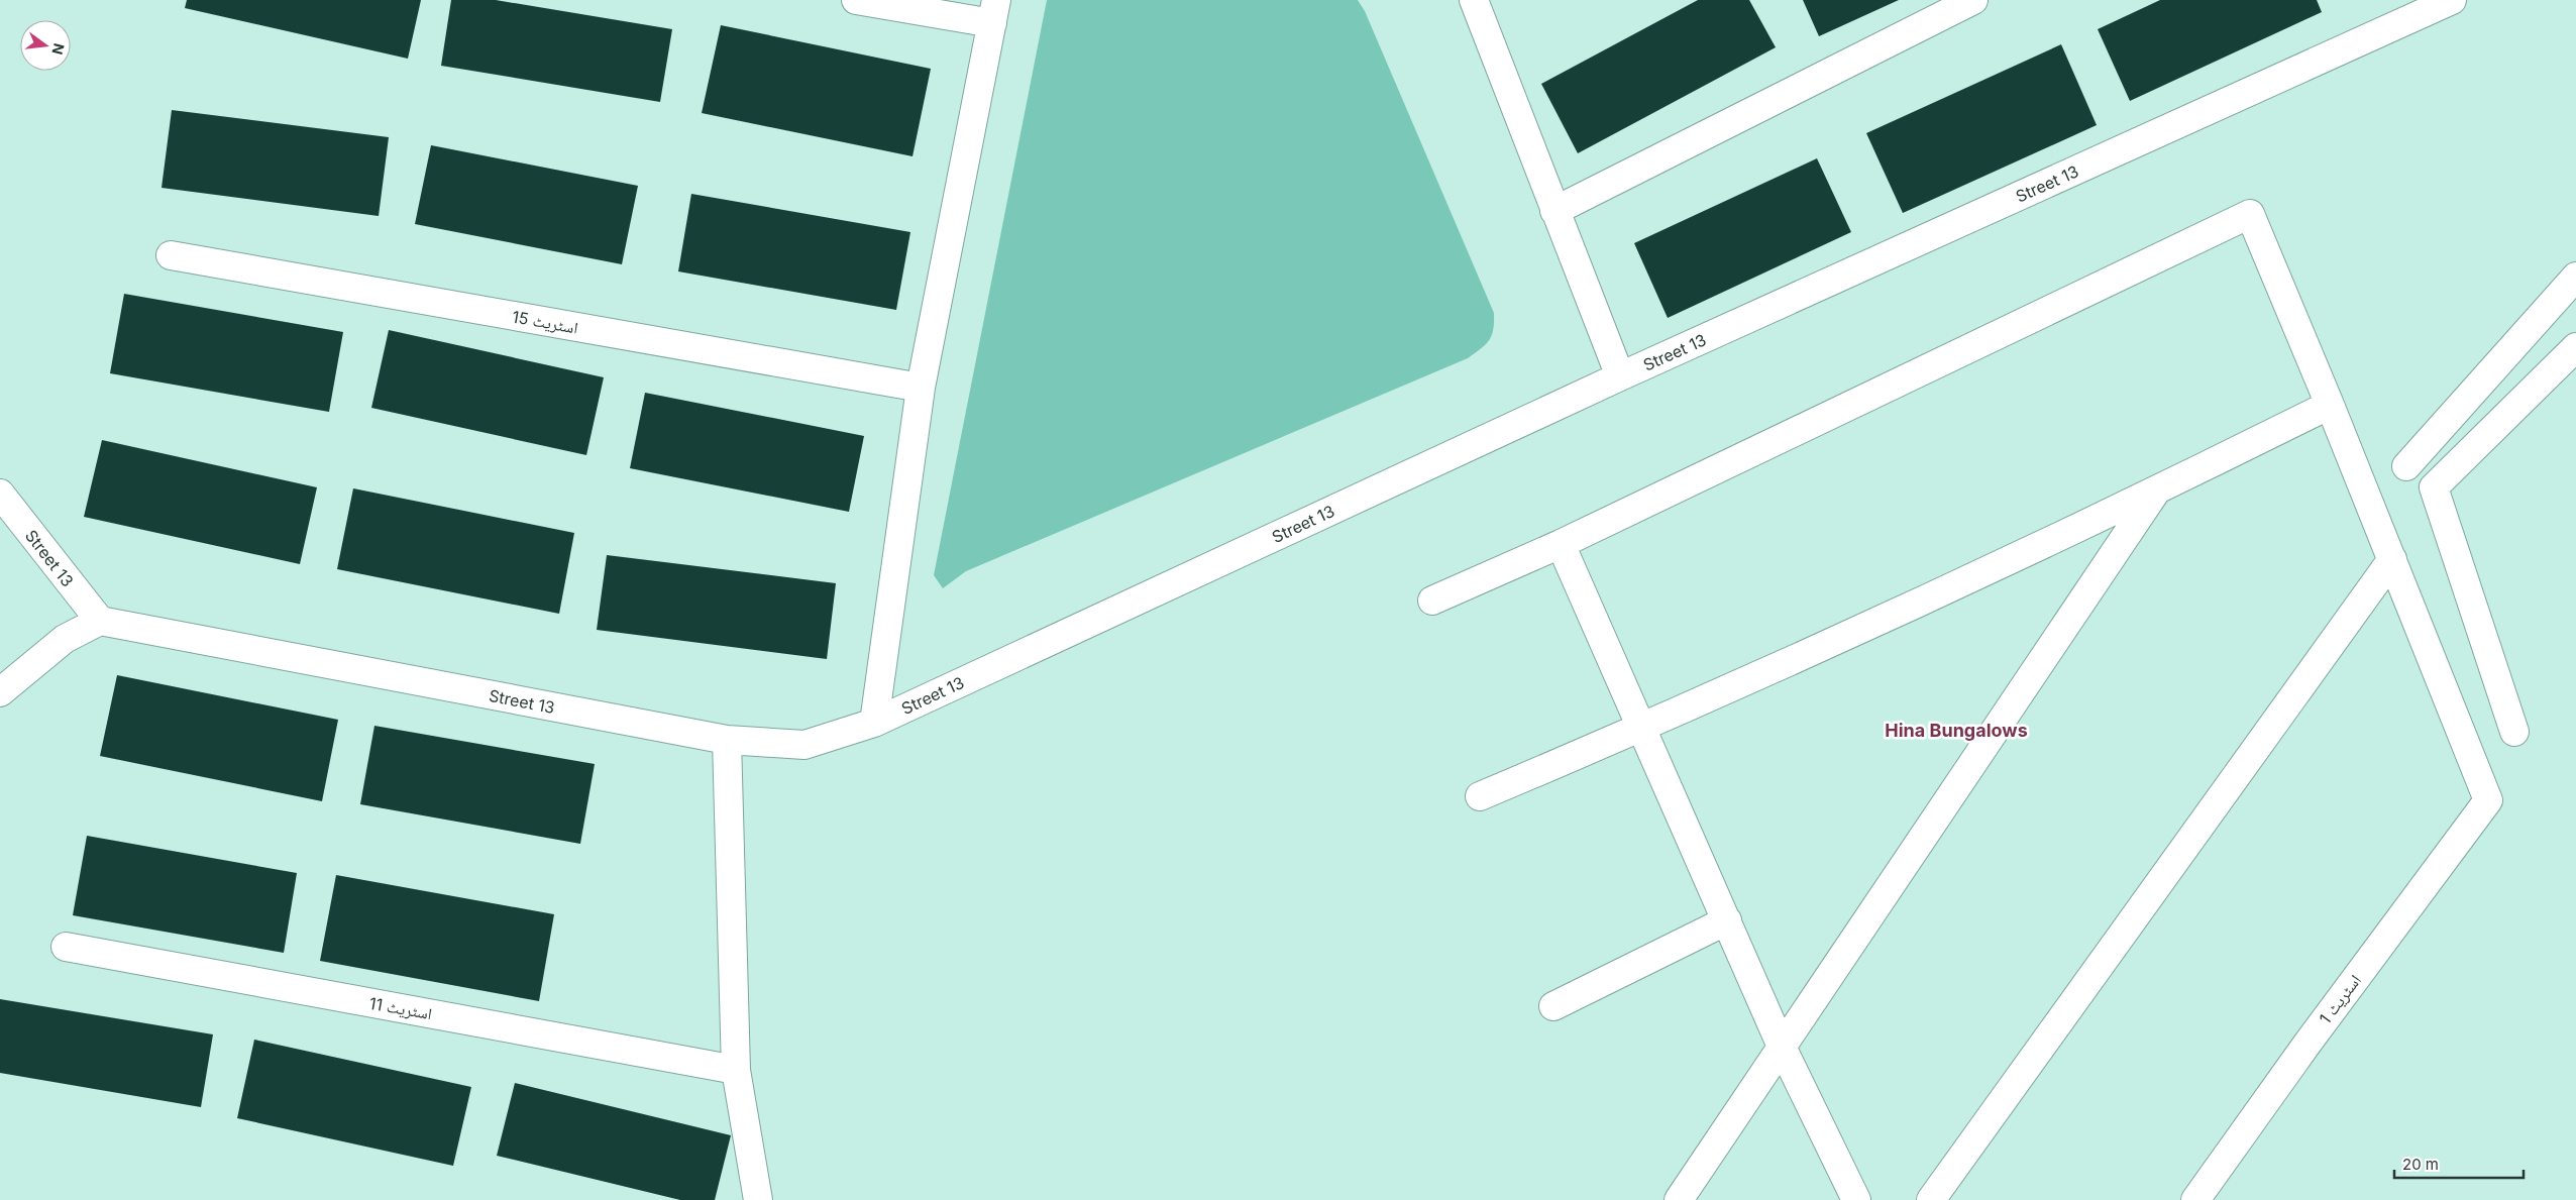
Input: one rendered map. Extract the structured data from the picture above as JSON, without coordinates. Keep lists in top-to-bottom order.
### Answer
{
  "streets": {
    "street": [
      "Street 13",
      "اسٹریٹ 15",
      "اسٹریٹ 1",
      "اسٹریٹ 11"
    ]
  },
  "districts": ["Hina Bungalows"],
  "scale_bar": "20 m",
  "north": "right"
}
